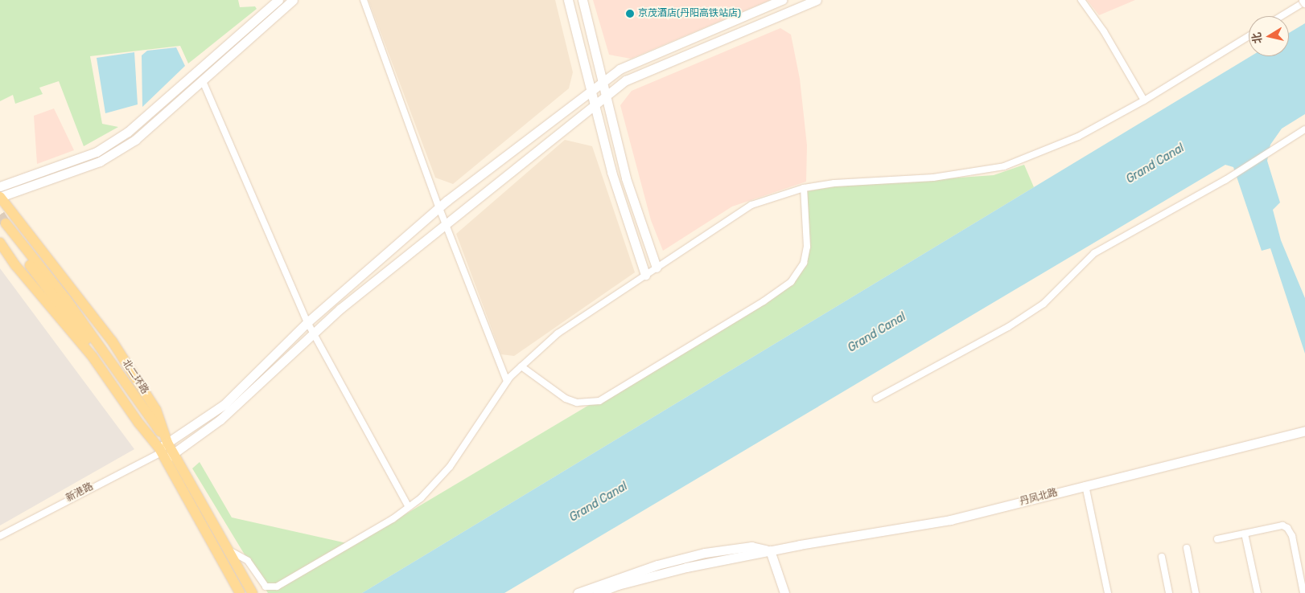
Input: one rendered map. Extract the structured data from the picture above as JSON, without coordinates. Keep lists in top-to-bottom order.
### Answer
{
  "streets": {
    "main road": ["北二环路"],
    "street": ["新港路", "丹凤北路"]
  },
  "crossings": [
    ["北二环路", "新港路"]
  ],
  "water": ["Grand Canal"],
  "places": ["京茂酒店(丹阳高铁站店)"],
  "north": "left"
}
